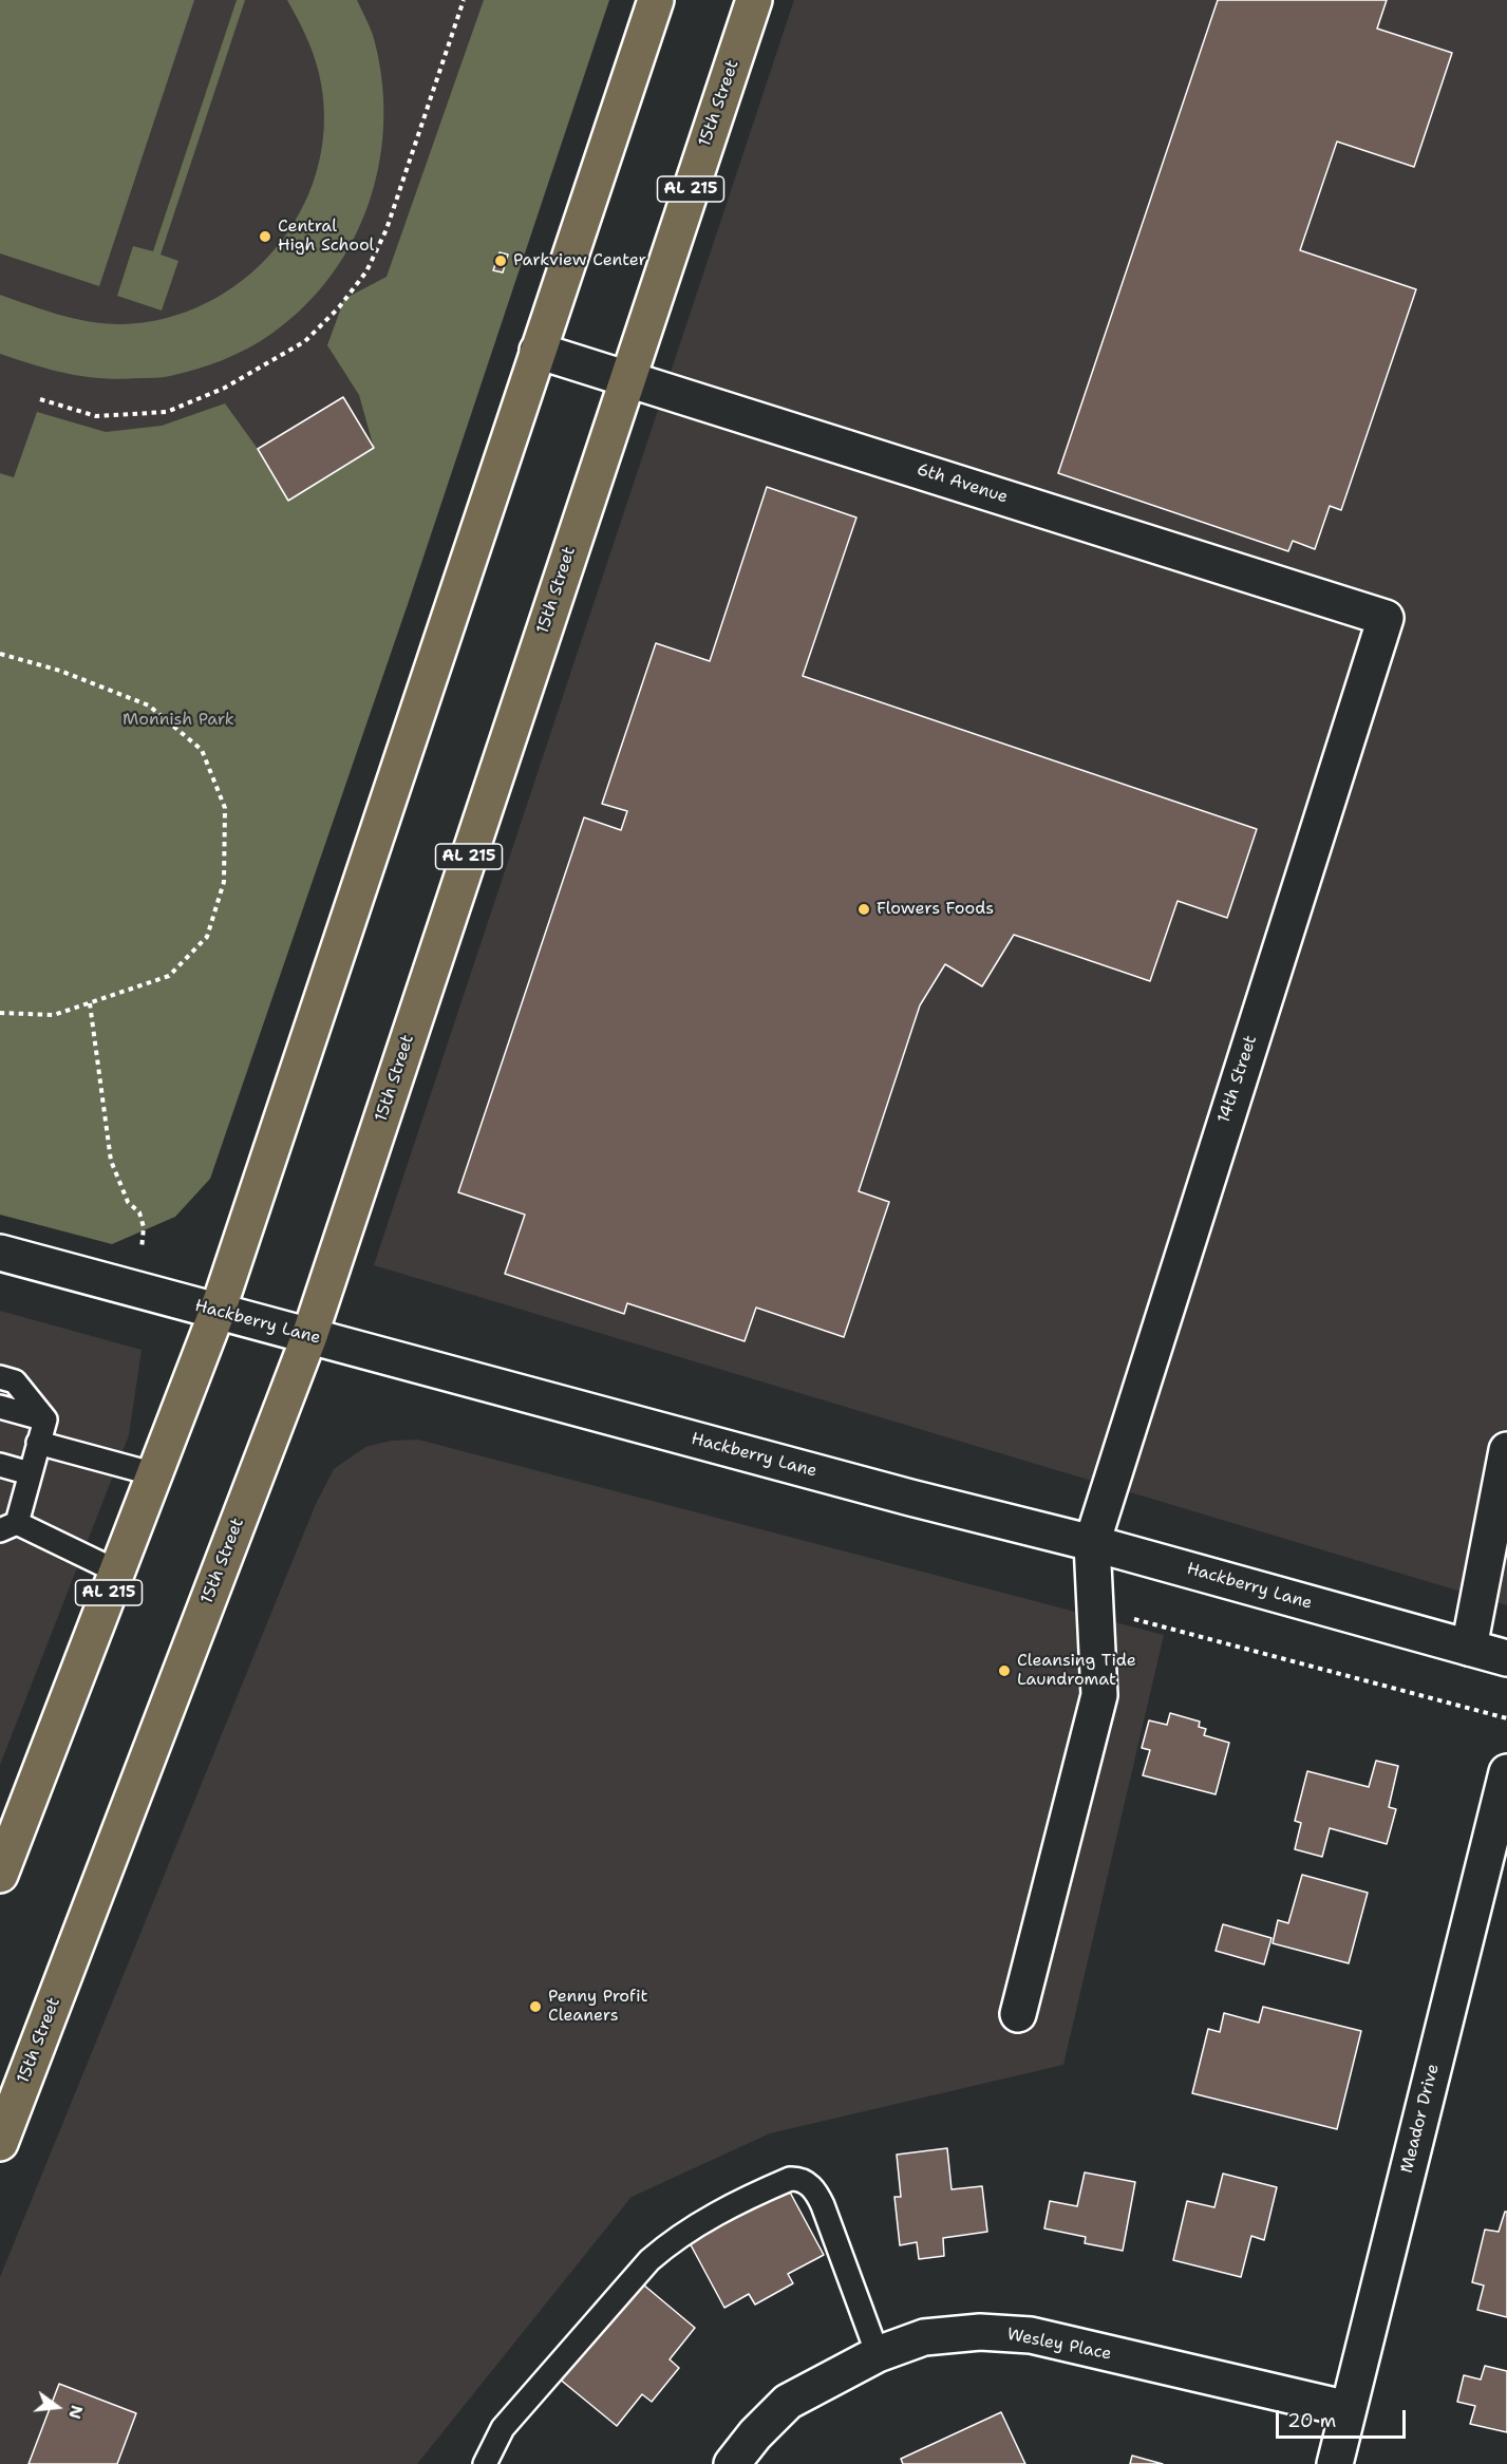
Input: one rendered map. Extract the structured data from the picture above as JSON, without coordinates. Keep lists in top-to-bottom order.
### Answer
{
  "streets": {
    "main road": ["15th Street", "AL 215"],
    "street": [
      "6th Avenue",
      "14th Street",
      "Hackberry Lane",
      "Meador Drive",
      "Wesley Place"
    ]
  },
  "crossings": [
    ["15th Street", "6th Avenue"],
    ["15th Street", "Hackberry Lane"],
    ["AL 215", "6th Avenue"],
    ["AL 215", "Hackberry Lane"],
    ["6th Avenue", "14th Street"],
    ["14th Street", "Hackberry Lane"],
    ["Meador Drive", "Wesley Place"]
  ],
  "parks": ["Monnish Park"],
  "places": [
    "Central High School",
    "Parkview Center",
    "Flowers Foods",
    "Cleansing Tide Laundromat",
    "Penny Profit Cleaners"
  ],
  "scale_bar": "20 m",
  "north": "right"
}
